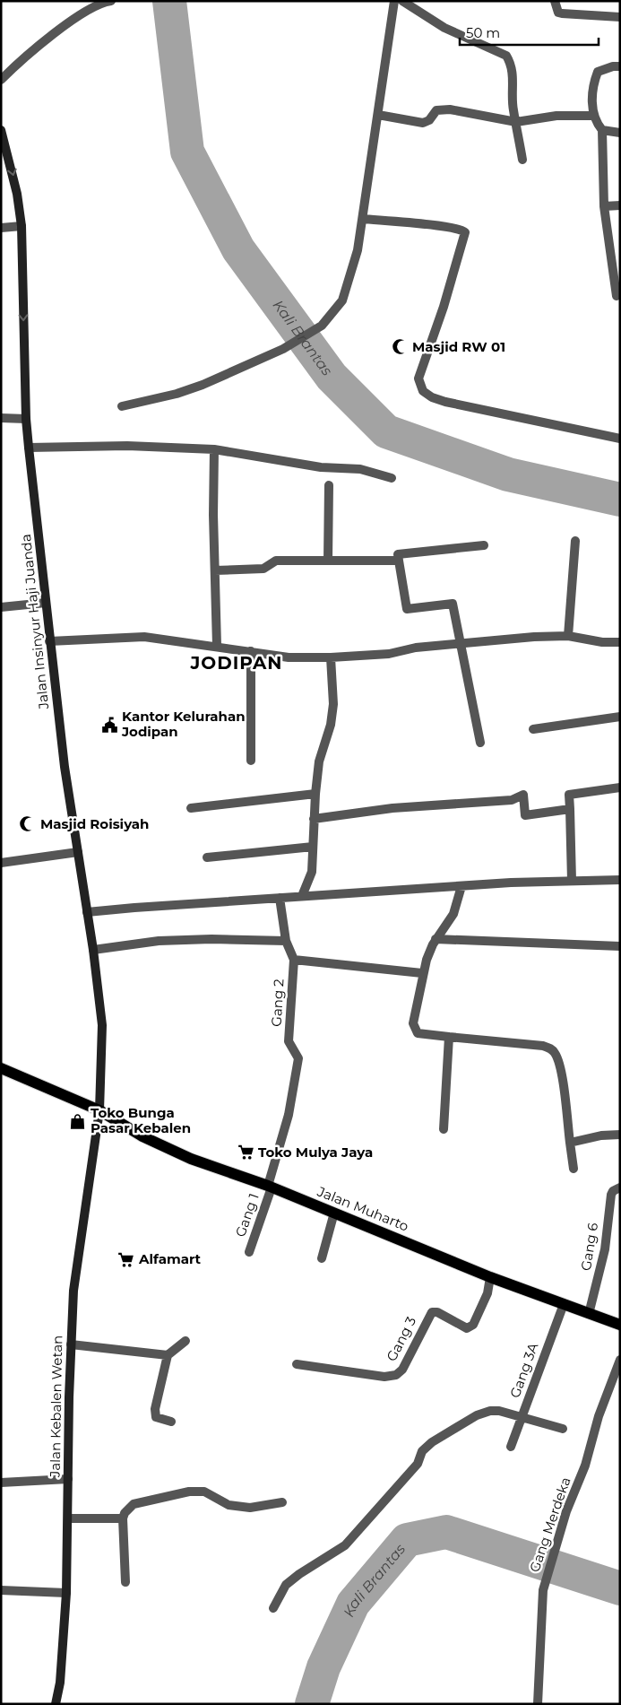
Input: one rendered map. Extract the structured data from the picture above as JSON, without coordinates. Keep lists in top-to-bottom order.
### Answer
{
  "streets": {
    "main road": ["Jalan Insinyur Haji Juanda", "Jalan Muharto", "Jalan Kebalen Wetan"],
    "street": [
      "Gang 2",
      "Gang 1",
      "Gang 6",
      "Gang 3",
      "Gang 3A",
      "Gang Merdeka"
    ]
  },
  "crossings": [
    ["Jalan Insinyur Haji Juanda", "Jalan Muharto"],
    ["Jalan Insinyur Haji Juanda", "Jalan Kebalen Wetan"],
    ["Gang 2", "Jalan Muharto"],
    ["Gang 2", "Gang 1"],
    ["Jalan Muharto", "Gang 1"],
    ["Jalan Muharto", "Gang 6"],
    ["Jalan Muharto", "Gang 3"],
    ["Jalan Muharto", "Gang 3A"],
    ["Jalan Muharto", "Jalan Kebalen Wetan"]
  ],
  "districts": ["JODIPAN"],
  "water": ["Kali Brantas"],
  "places": {
    "mosque": ["Masjid RW 01", "Masjid Roisiyah"],
    "public building": ["Kantor Kelurahan Jodipan"],
    "shop": ["Toko Bunga Pasar Kebalen"],
    "supermarket": ["Toko Mulya Jaya", "Alfamart"]
  },
  "scale_bar": "50 m"
}
